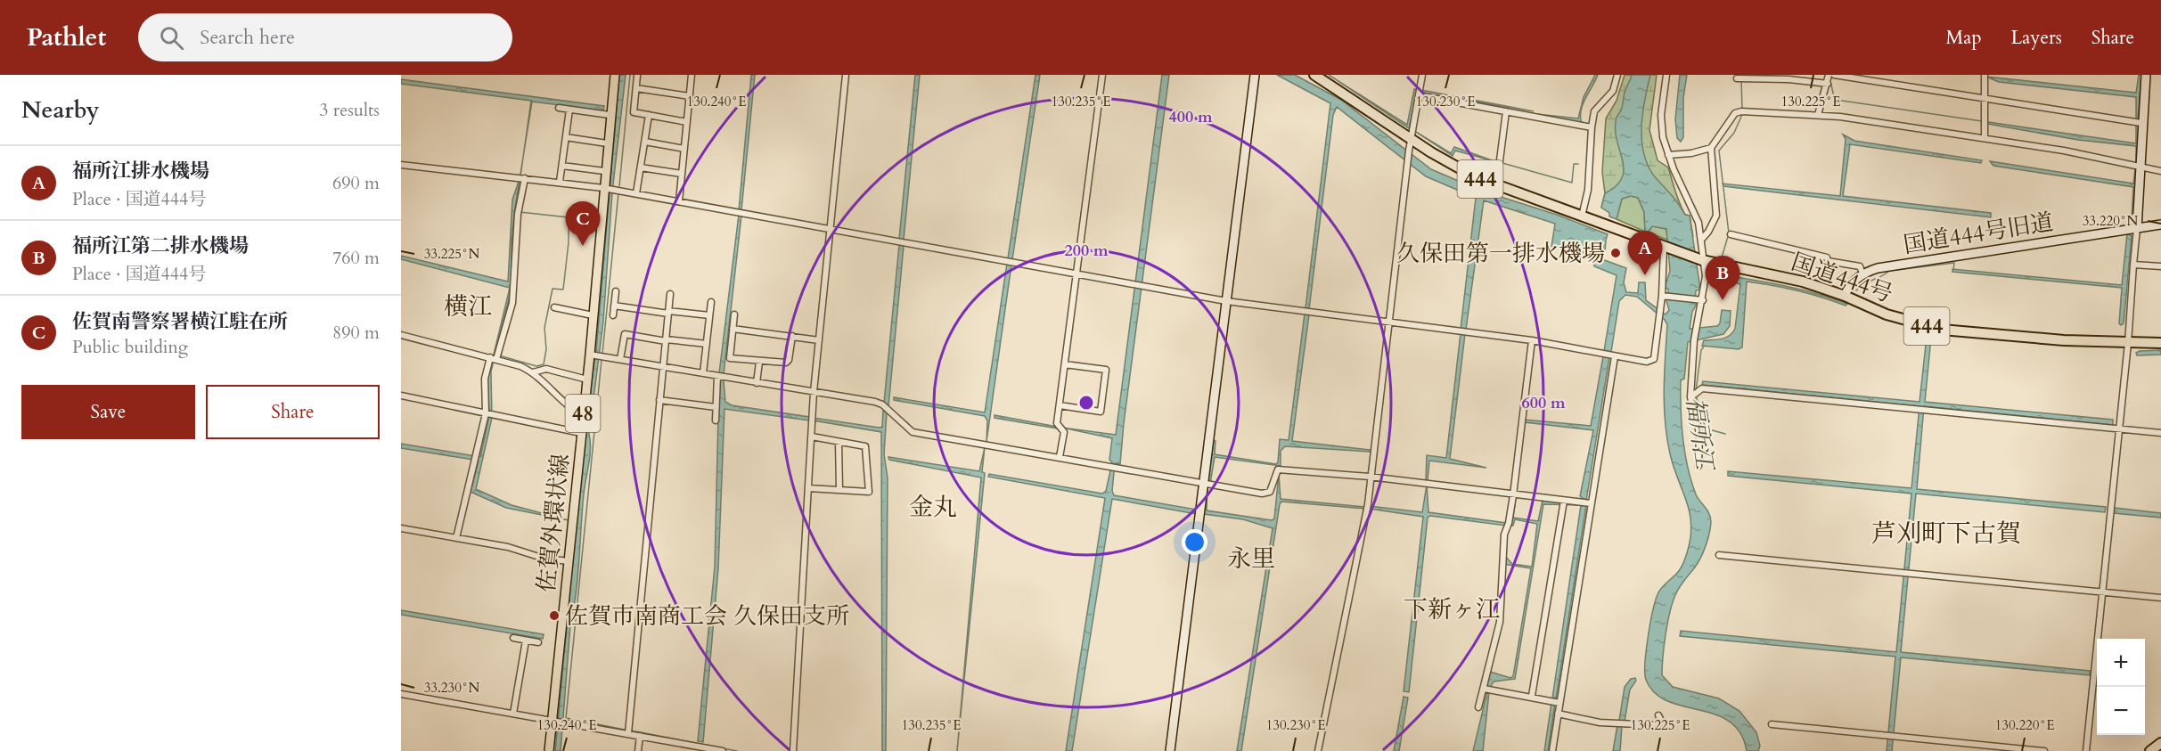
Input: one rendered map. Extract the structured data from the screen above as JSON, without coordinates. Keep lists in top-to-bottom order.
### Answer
{
  "streets": {
    "highway": ["444", "国道444号"],
    "main road": ["48", "佐賀外環状線"],
    "street": ["国道444号旧道"]
  },
  "crossings": [
    ["444", "国道444号"]
  ],
  "districts": [
    "横江",
    "金丸",
    "芦刈町下古賀",
    "永里",
    "下新ヶ江"
  ],
  "water": ["福所江"],
  "places": ["久保田第一排水機場", "佐賀市南商工会 久保田支所"],
  "page": {
    "header": "Pathlet",
    "search": "Search here",
    "nav": ["Map", "Layers", "Share"],
    "heading": ["Nearby", "3 results"],
    "list": [
      {
        "mark": "A",
        "name": "福所江排水機場",
        "note": "Place · 国道444号",
        "value": "690 m"
      },
      {
        "mark": "B",
        "name": "福所江第二排水機場",
        "note": "Place · 国道444号",
        "value": "760 m"
      },
      {
        "mark": "C",
        "name": "佐賀南警察署横江駐在所",
        "note": "Public building",
        "value": "890 m"
      }
    ],
    "pins": ["C", "A", "B"],
    "buttons": ["Save", "Share"],
    "map_buttons": ["+", "−"]
  },
  "coordinates": [
    "130.235°E",
    "130.240°E",
    "130.230°E",
    "130.225°E",
    "33.220°N",
    "33.225°N",
    "33.230°N",
    "130.220°E"
  ],
  "rings": ["400 m", "200 m", "600 m"]
}
